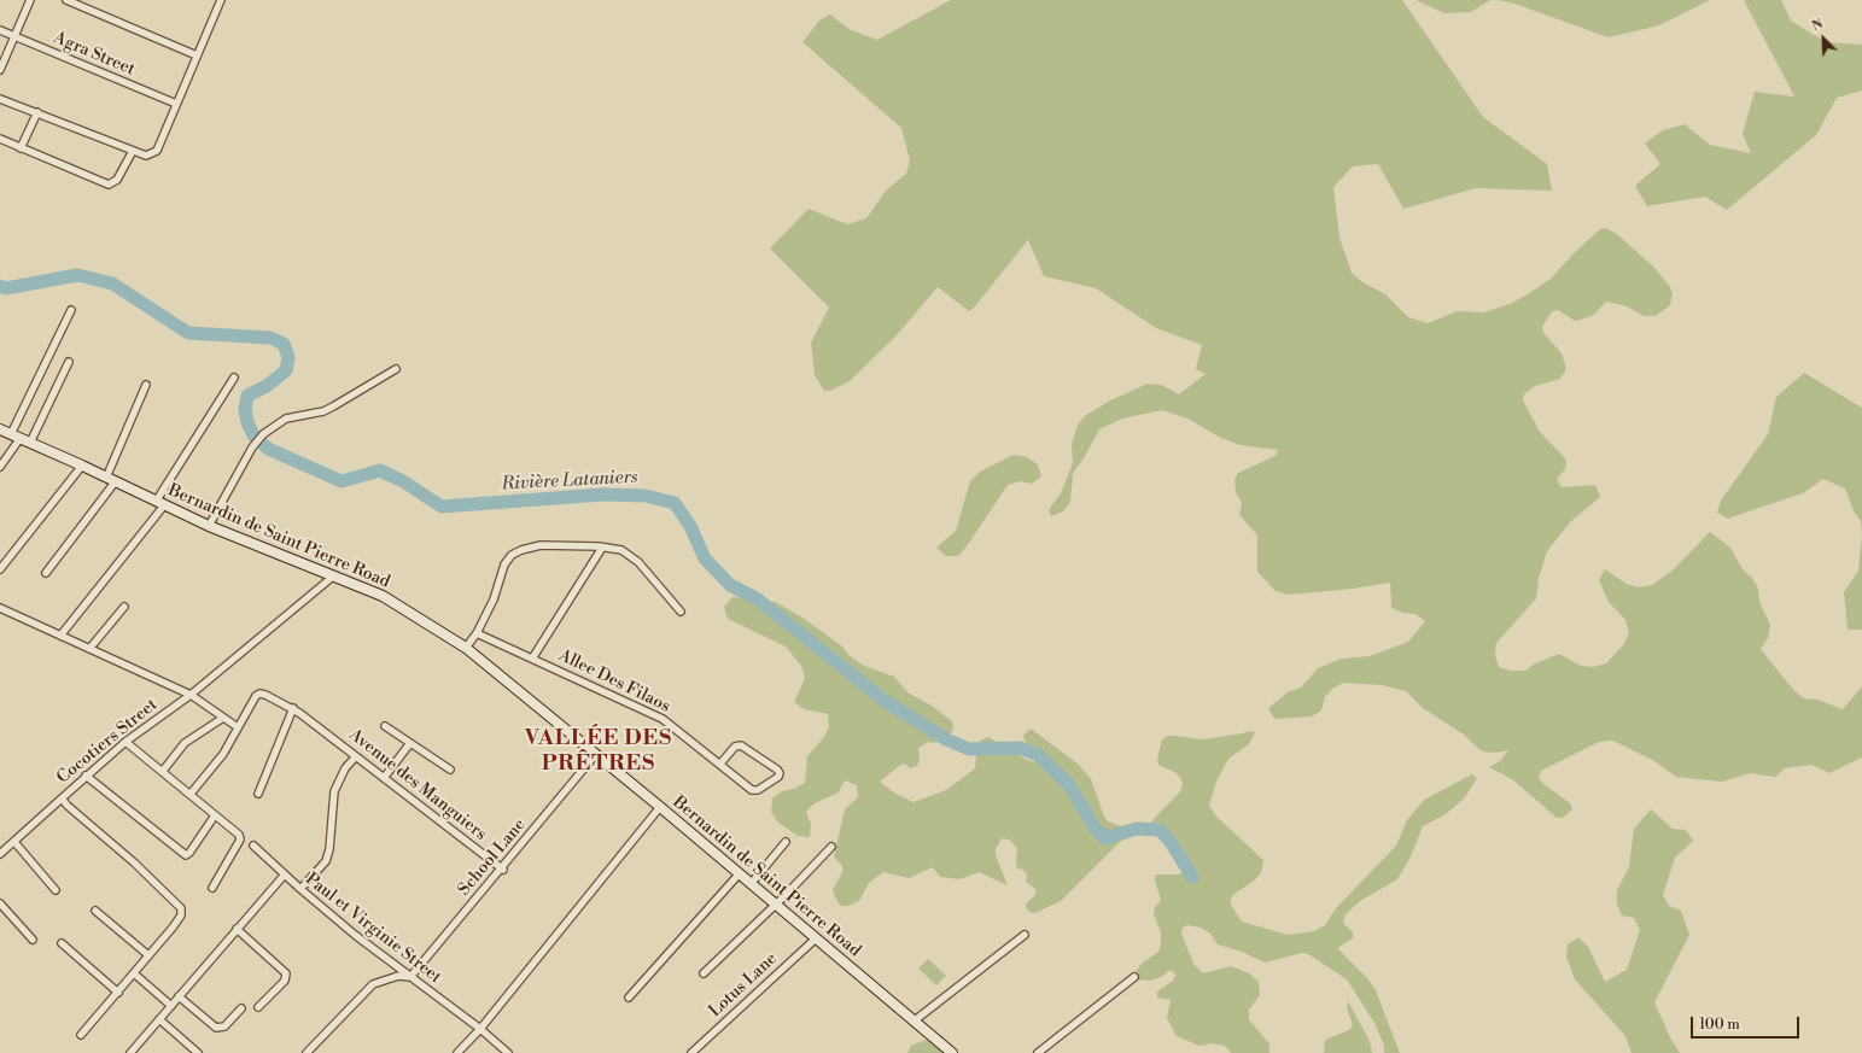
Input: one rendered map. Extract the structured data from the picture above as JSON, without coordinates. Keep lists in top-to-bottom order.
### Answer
{
  "streets": {
    "main road": ["Bernardin de Saint Pierre Road"],
    "street": [
      "Agra Street",
      "Allee Des Filaos",
      "Cocotiers Street",
      "Avenue des Manguiers",
      "School Lane",
      "Paul et Virginie Street",
      "Lotus Lane"
    ]
  },
  "crossings": [
    ["Bernardin de Saint Pierre Road", "Cocotiers Street"],
    ["Bernardin de Saint Pierre Road", "School Lane"],
    ["Bernardin de Saint Pierre Road", "Lotus Lane"],
    ["Avenue des Manguiers", "School Lane"],
    ["School Lane", "Paul et Virginie Street"]
  ],
  "districts": ["VALLÉE DES PRÊTRES"],
  "water": ["Rivière Lataniers"],
  "scale_bar": "100 m",
  "north": "top left"
}
